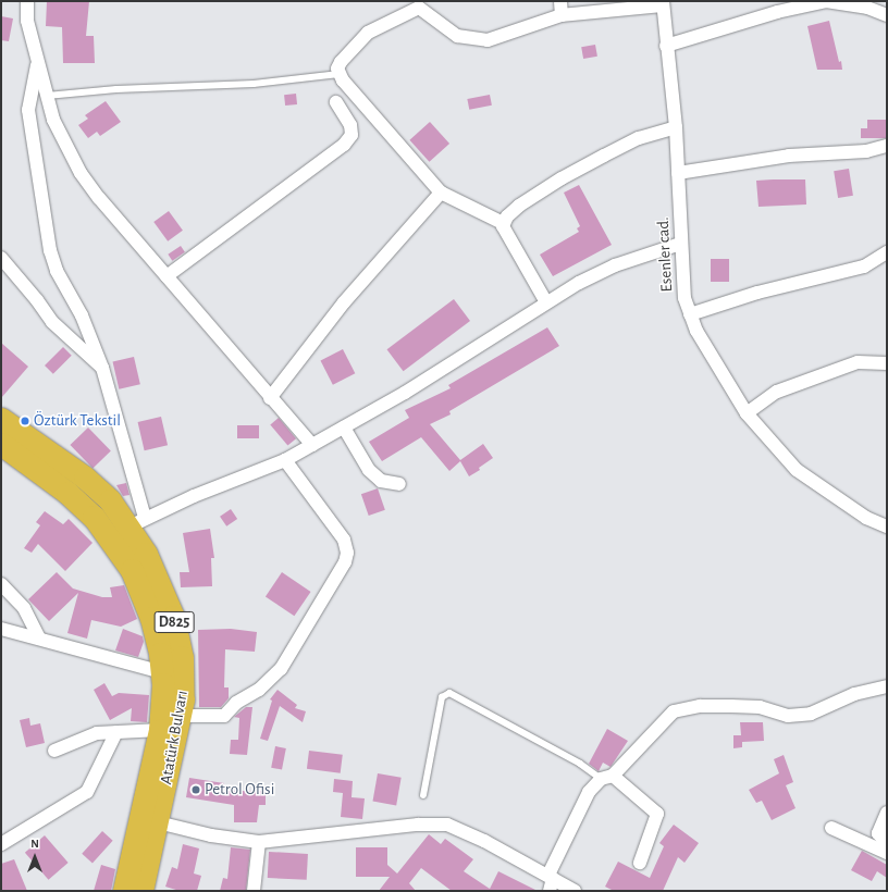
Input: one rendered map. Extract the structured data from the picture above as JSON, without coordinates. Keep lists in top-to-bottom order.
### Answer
{
  "streets": {
    "highway": ["D825", "Atatürk Bulvarı"],
    "street": ["Esenler cad."]
  },
  "places": ["Öztürk Tekstil", "Petrol Ofisi"],
  "north": "top"
}
